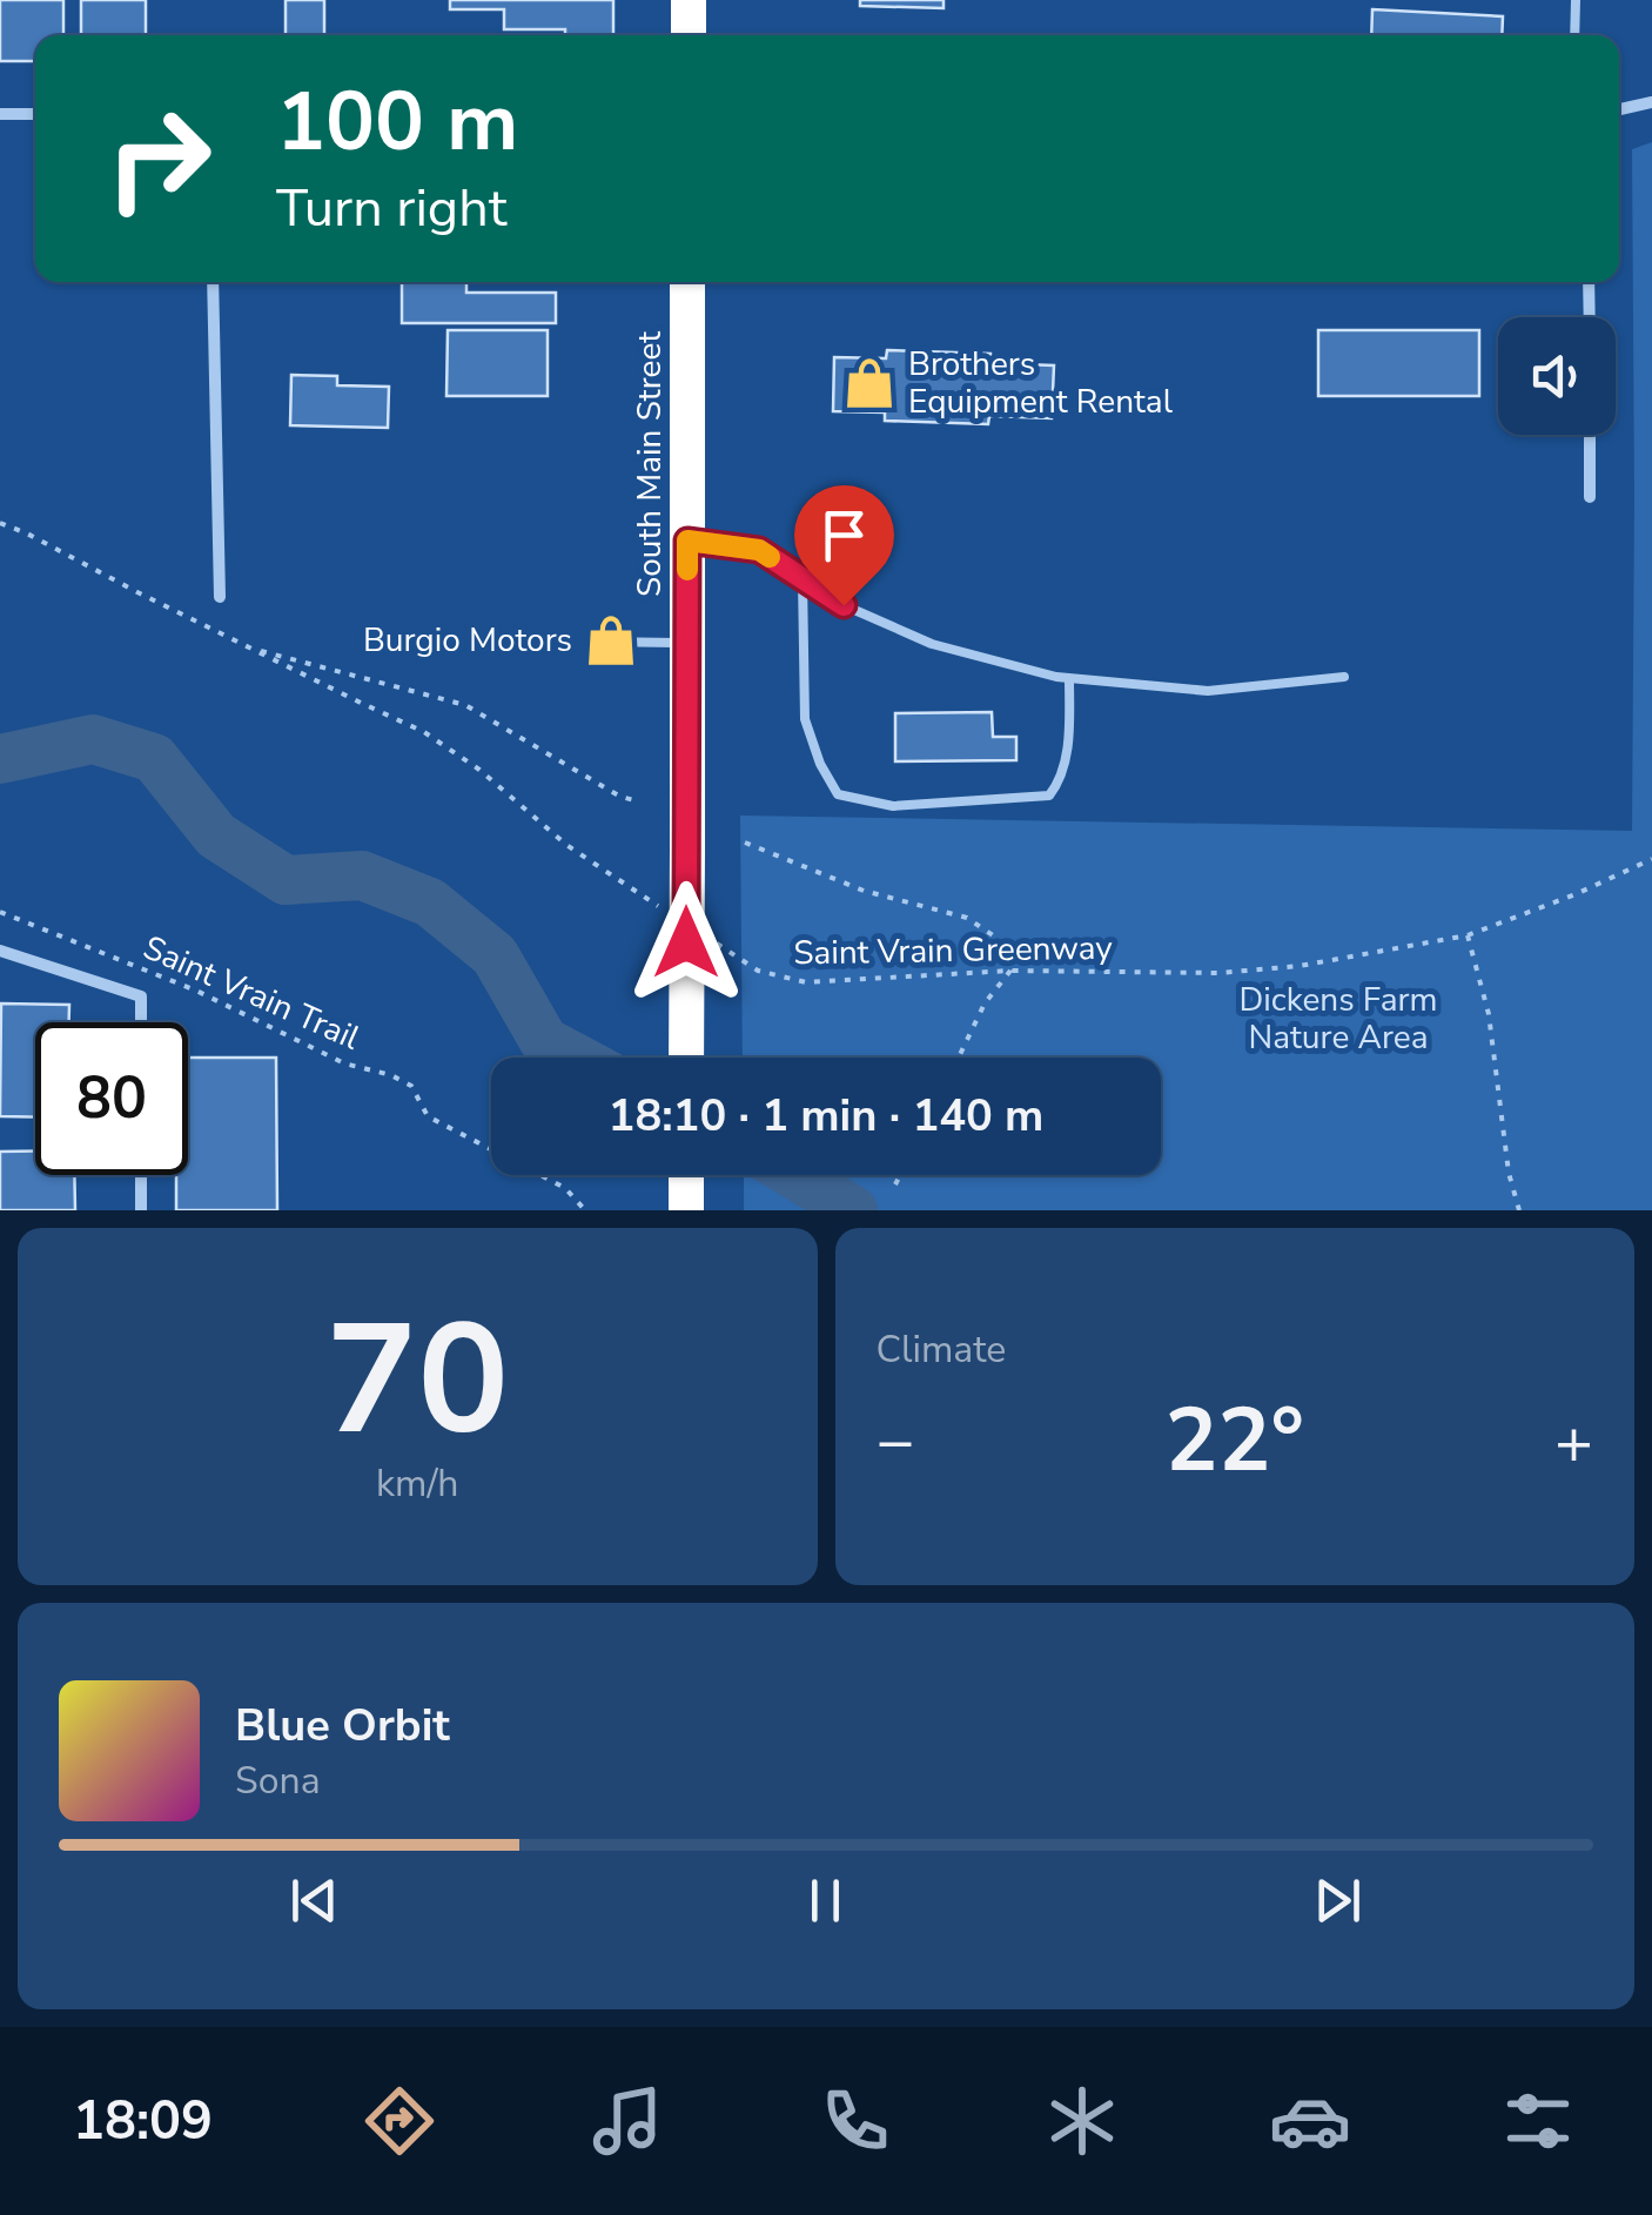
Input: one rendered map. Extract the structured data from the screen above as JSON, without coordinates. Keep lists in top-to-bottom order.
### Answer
{
  "streets": {
    "highway": ["South Main Street"],
    "path": ["Saint Vrain Greenway", "Saint Vrain Trail"]
  },
  "parks": ["Dickens Farm Nature Area"],
  "places": {
    "shop": ["Brothers Equipment Rental", "Burgio Motors"]
  },
  "page": {
    "turn": ["100 m", "Turn right"],
    "limit": "80",
    "trip": "18:10 · 1 min · 140 m",
    "tile": [
      ["70", "km/h"],
      "Climate"
    ],
    "heat": ["−", "22°", "+"],
    "song": ["Blue Orbit", "Sona"],
    "tabs": "18:09"
  }
}
